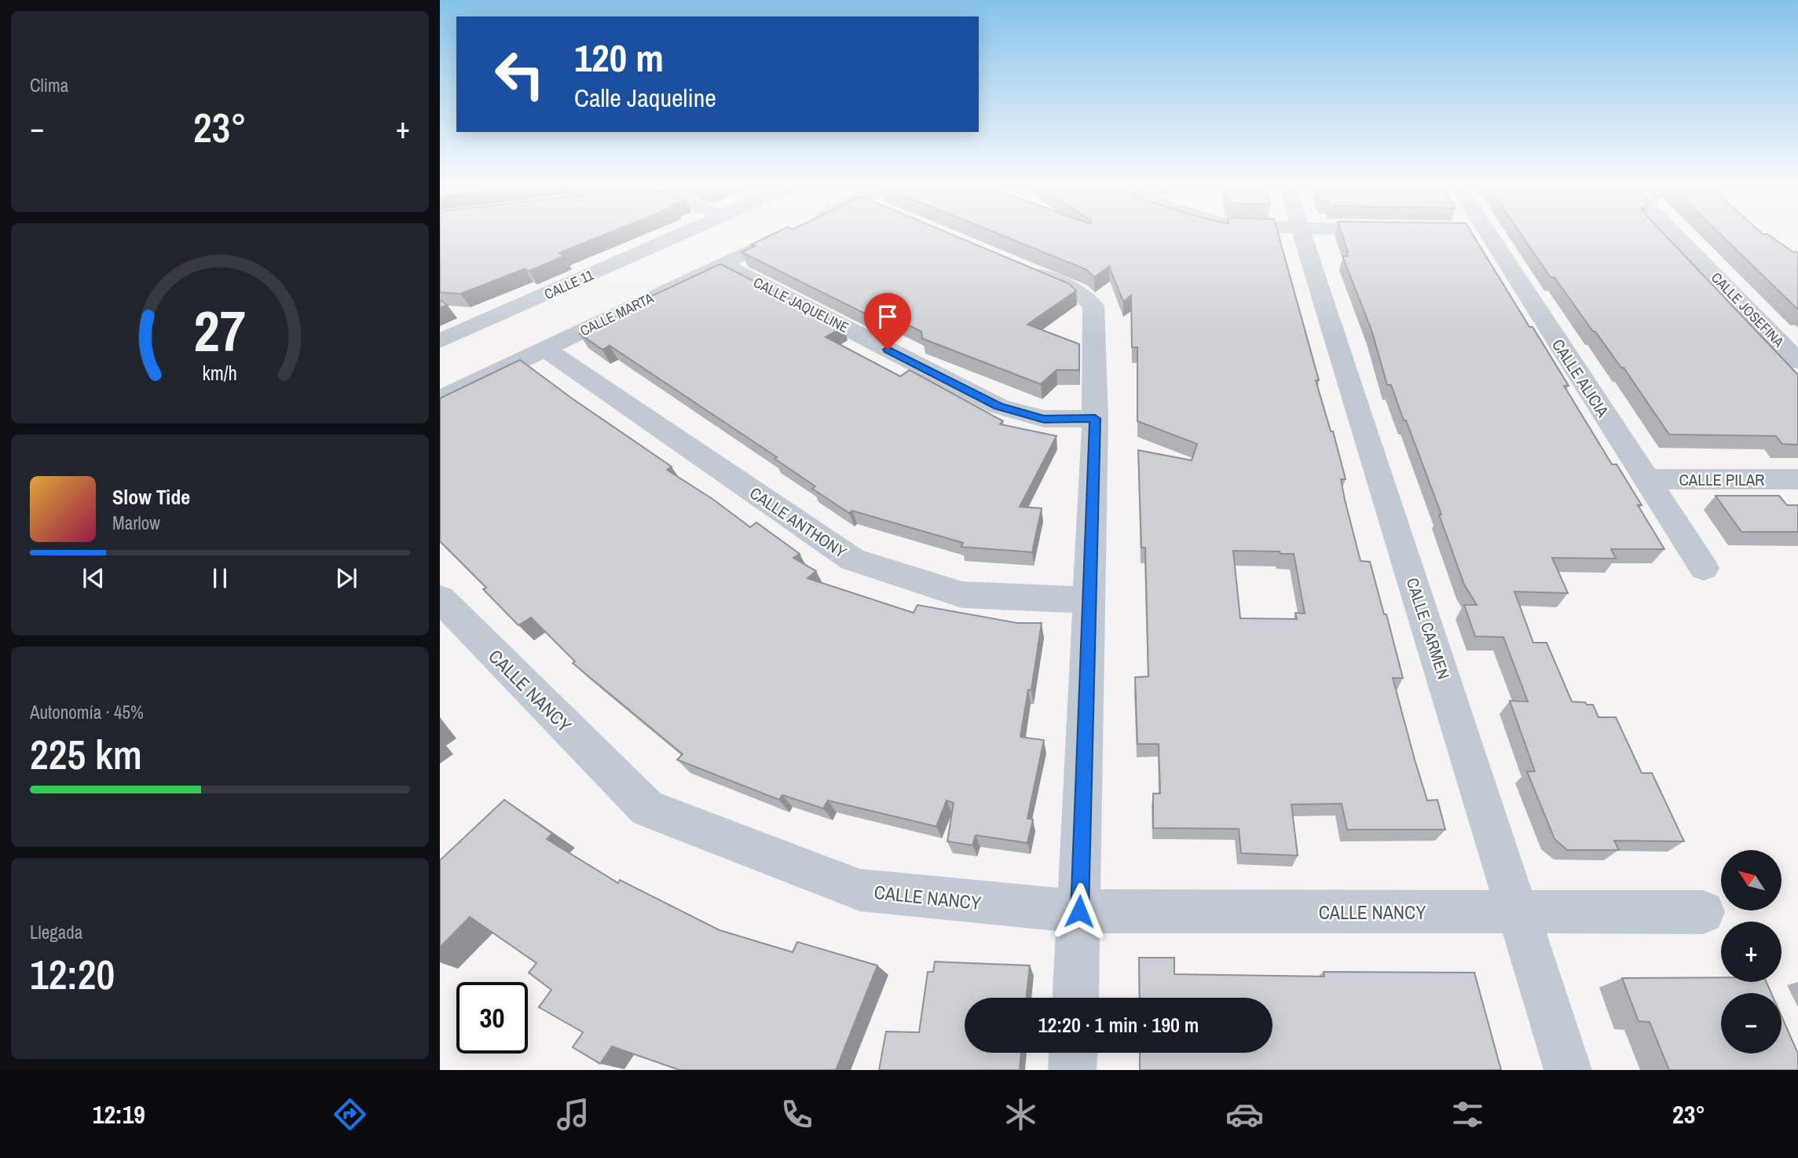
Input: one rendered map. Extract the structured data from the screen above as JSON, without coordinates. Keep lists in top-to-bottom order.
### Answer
{
  "streets": {
    "street": [
      "CALLE 11",
      "CALLE JAQUELINE",
      "CALLE JOSEFINA",
      "CALLE MARTA",
      "CALLE ALICIA",
      "CALLE PILAR",
      "CALLE ANTHONY",
      "CALLE CARMEN",
      "CALLE NANCY"
    ]
  },
  "crossings": [
    ["CALLE JAQUELINE", "CALLE MARTA"],
    ["CALLE MARTA", "CALLE ANTHONY"],
    ["CALLE ALICIA", "CALLE PILAR"],
    ["CALLE CARMEN", "CALLE NANCY"]
  ],
  "north": "top left",
  "page": {
    "tile": [
      "Clima",
      ["Autonomía · 45%", "225 km"],
      ["Llegada", "12:20"]
    ],
    "turn": ["120 m", "Calle Jaqueline"],
    "heat": ["−", "23°", "+"],
    "song": ["Slow Tide", "Marlow"],
    "map_buttons": ["+", "−"],
    "limit": "30",
    "trip": "12:20 · 1 min · 190 m",
    "tabs": ["12:19", "23°"],
    "gauge": ["27", "km/h"]
  }
}
